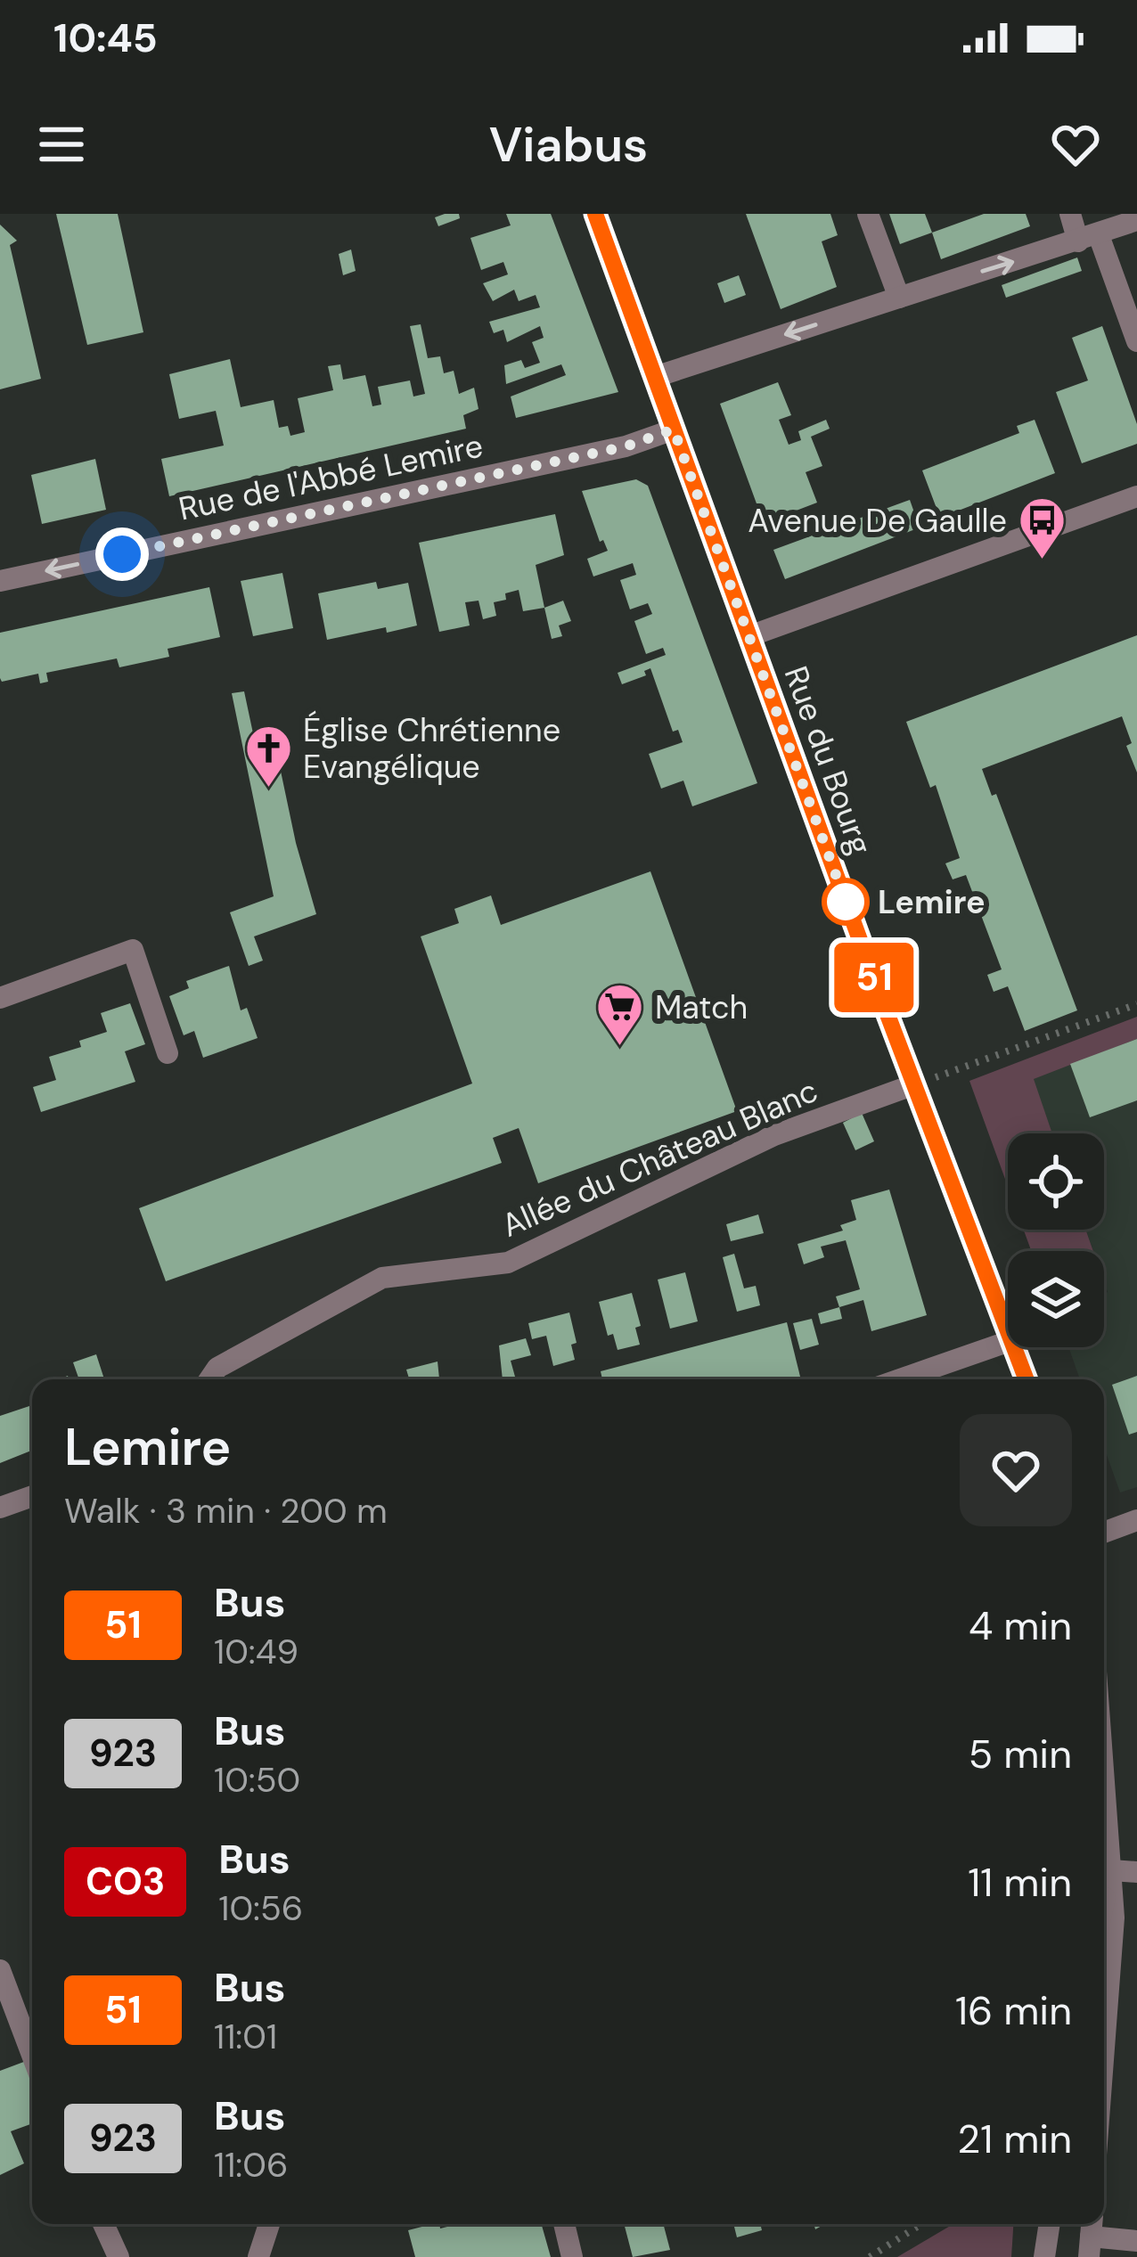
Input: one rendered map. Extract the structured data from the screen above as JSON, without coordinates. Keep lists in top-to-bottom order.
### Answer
{
  "streets": {
    "street": ["Rue de l'Abbé Lemire", "Rue du Bourg", "Allée du Château Blanc"]
  },
  "crossings": [
    ["Rue de l'Abbé Lemire", "Rue du Bourg"],
    ["Rue du Bourg", "Allée du Château Blanc"]
  ],
  "one_way": ["Rue de l'Abbé Lemire"],
  "places": {
    "bus stop": ["Avenue De Gaulle"],
    "church": ["Église Chrétienne Evangélique"],
    "other": ["Lemire"],
    "supermarket": ["Match"]
  },
  "lines": ["bus line 51"],
  "page": {
    "status": "10:45",
    "header": "Viabus",
    "on_map": "51",
    "heading": ["Lemire", "Walk · 3 min · 200 m"],
    "list": [
      {
        "mark": "51",
        "name": "Bus",
        "note": "10:49",
        "value": "4 min"
      },
      {
        "mark": "923",
        "name": "Bus",
        "note": "10:50",
        "value": "5 min"
      },
      {
        "mark": "CO3",
        "name": "Bus",
        "note": "10:56",
        "value": "11 min"
      },
      {
        "mark": "51",
        "name": "Bus",
        "note": "11:01",
        "value": "16 min"
      },
      {
        "mark": "923",
        "name": "Bus",
        "note": "11:06",
        "value": "21 min"
      }
    ]
  }
}
